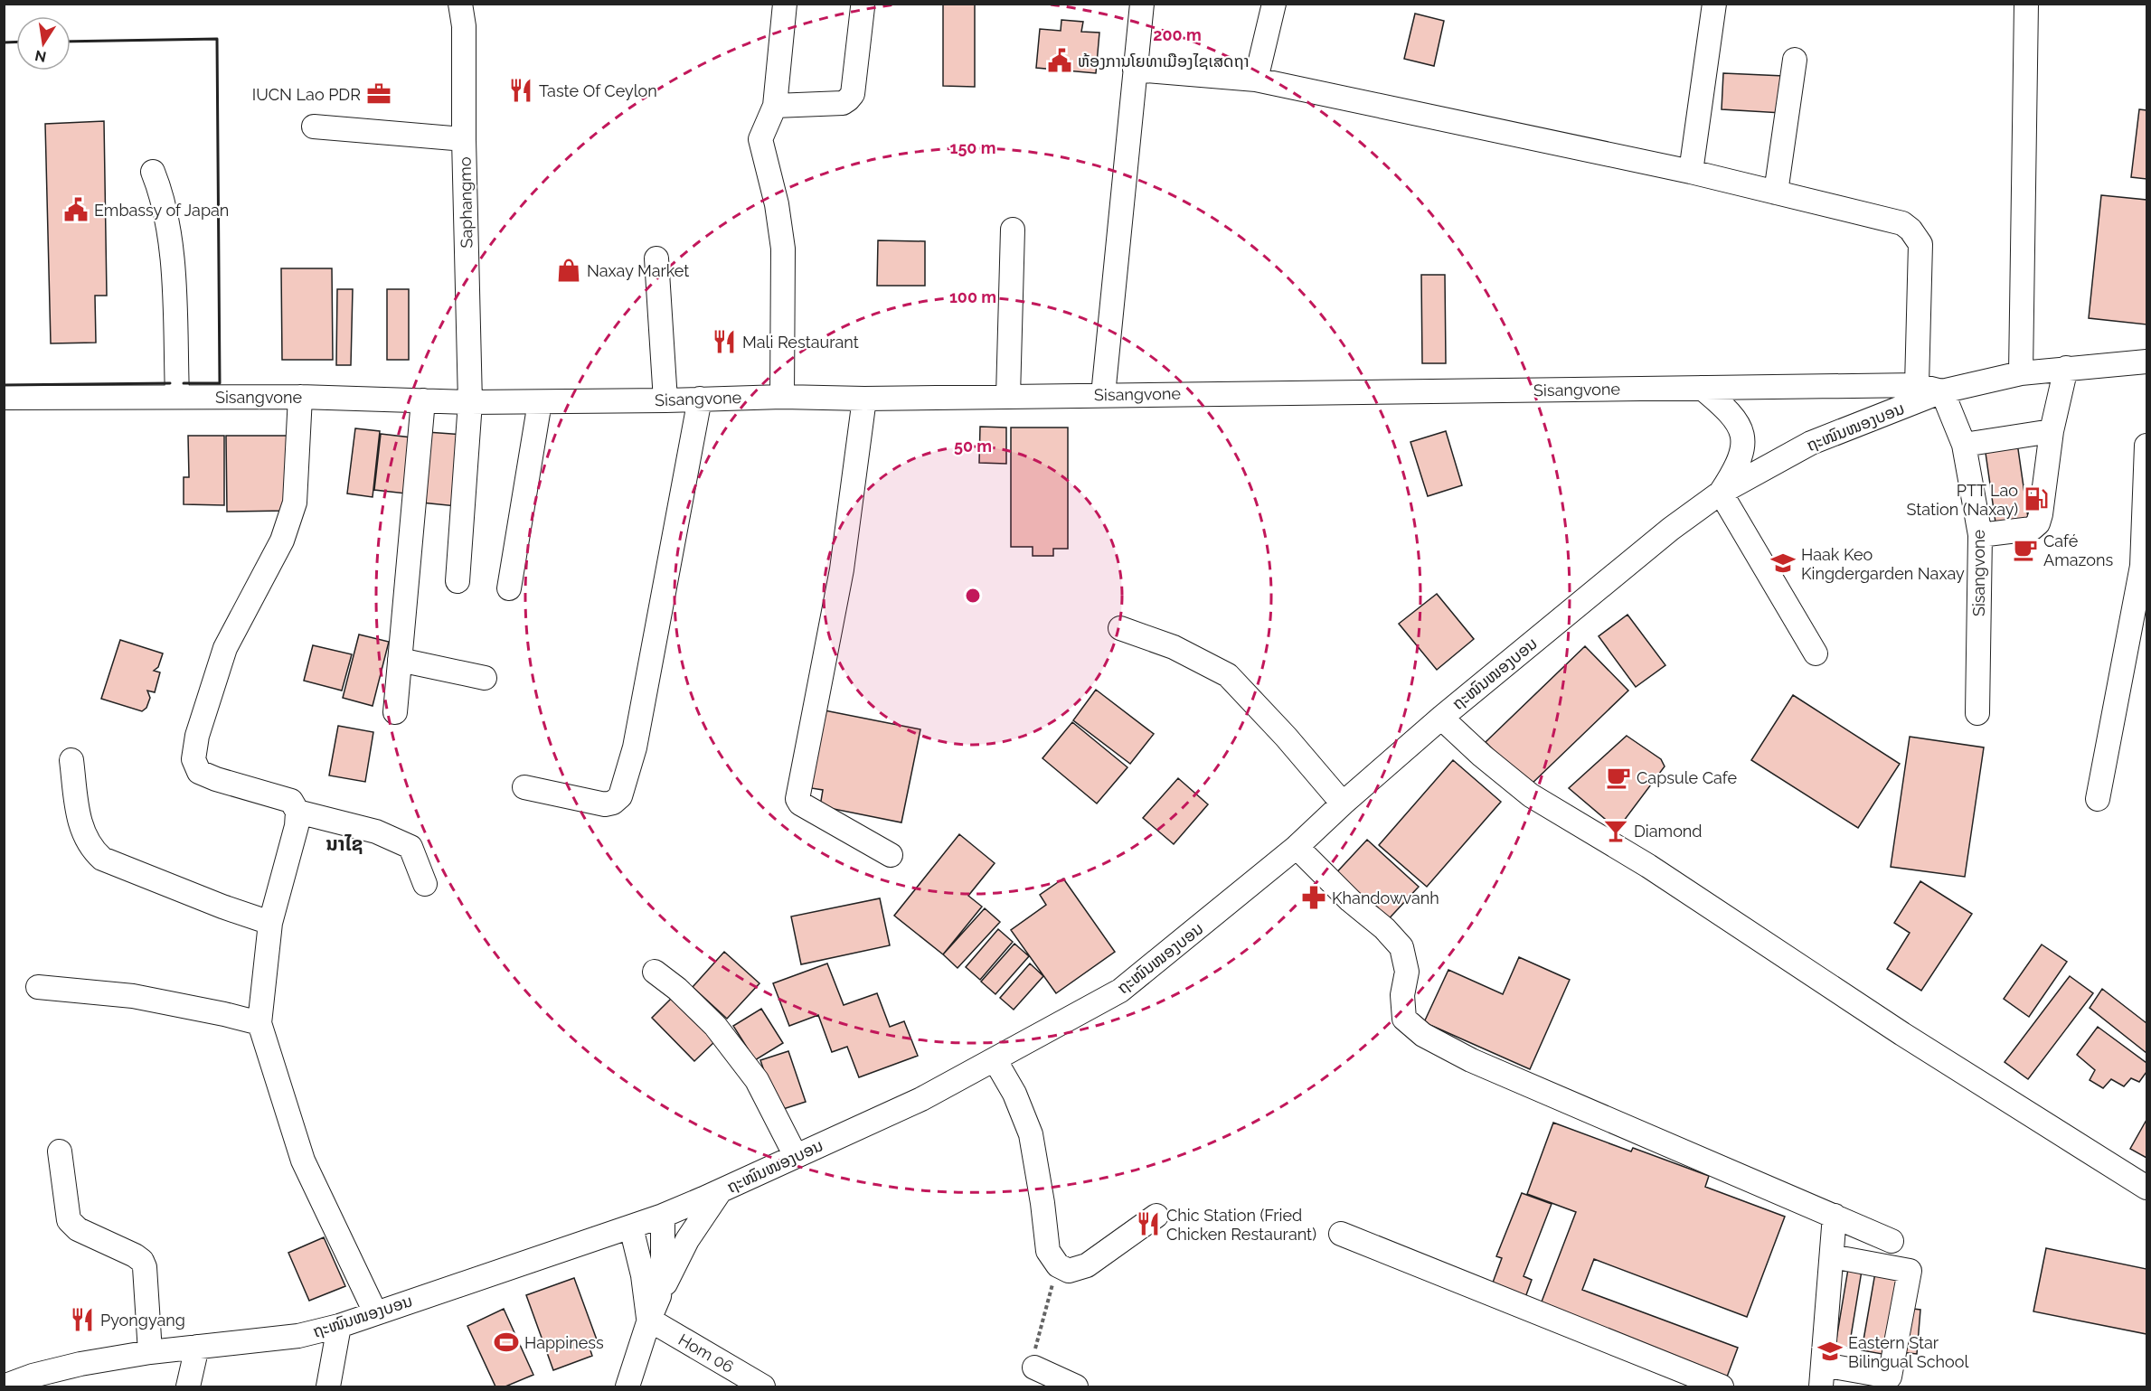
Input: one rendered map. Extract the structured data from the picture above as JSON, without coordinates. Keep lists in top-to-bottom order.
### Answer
{
  "streets": {
    "street": [
      "Saphangmo",
      "Sisangvone",
      "ຖະໜົນໜອງບອນ",
      "Hom 06"
    ]
  },
  "crossings": [
    ["Saphangmo", "Sisangvone"],
    ["Sisangvone", "ຖະໜົນໜອງບອນ"]
  ],
  "districts": ["ນາໄຊ"],
  "places": {
    "public building": ["ຫ້ອງການໂຍທາເມືອງໄຊເສດຖາ", "Embassy of Japan"],
    "restaurant": [
      "Taste Of Ceylon",
      "Mali Restaurant",
      "Chic Station (Fried Chicken Restaurant)",
      "Pyongyang"
    ],
    "office": ["IUCN Lao PDR"],
    "shop": ["Naxay Market"],
    "fuel station": ["PTT Lao Station (Naxay)"],
    "cafe": ["Café Amazons", "Capsule Cafe"],
    "school or university": ["Haak Keo Kingdergarden Naxay", "Eastern Star Bilingual School"],
    "bar": ["Diamond"],
    "pharmacy": ["Khandowvanh"],
    "sports": ["Happiness"]
  },
  "north": "bottom",
  "rings": [
    "200 m",
    "150 m",
    "100 m",
    "50 m"
  ]
}
